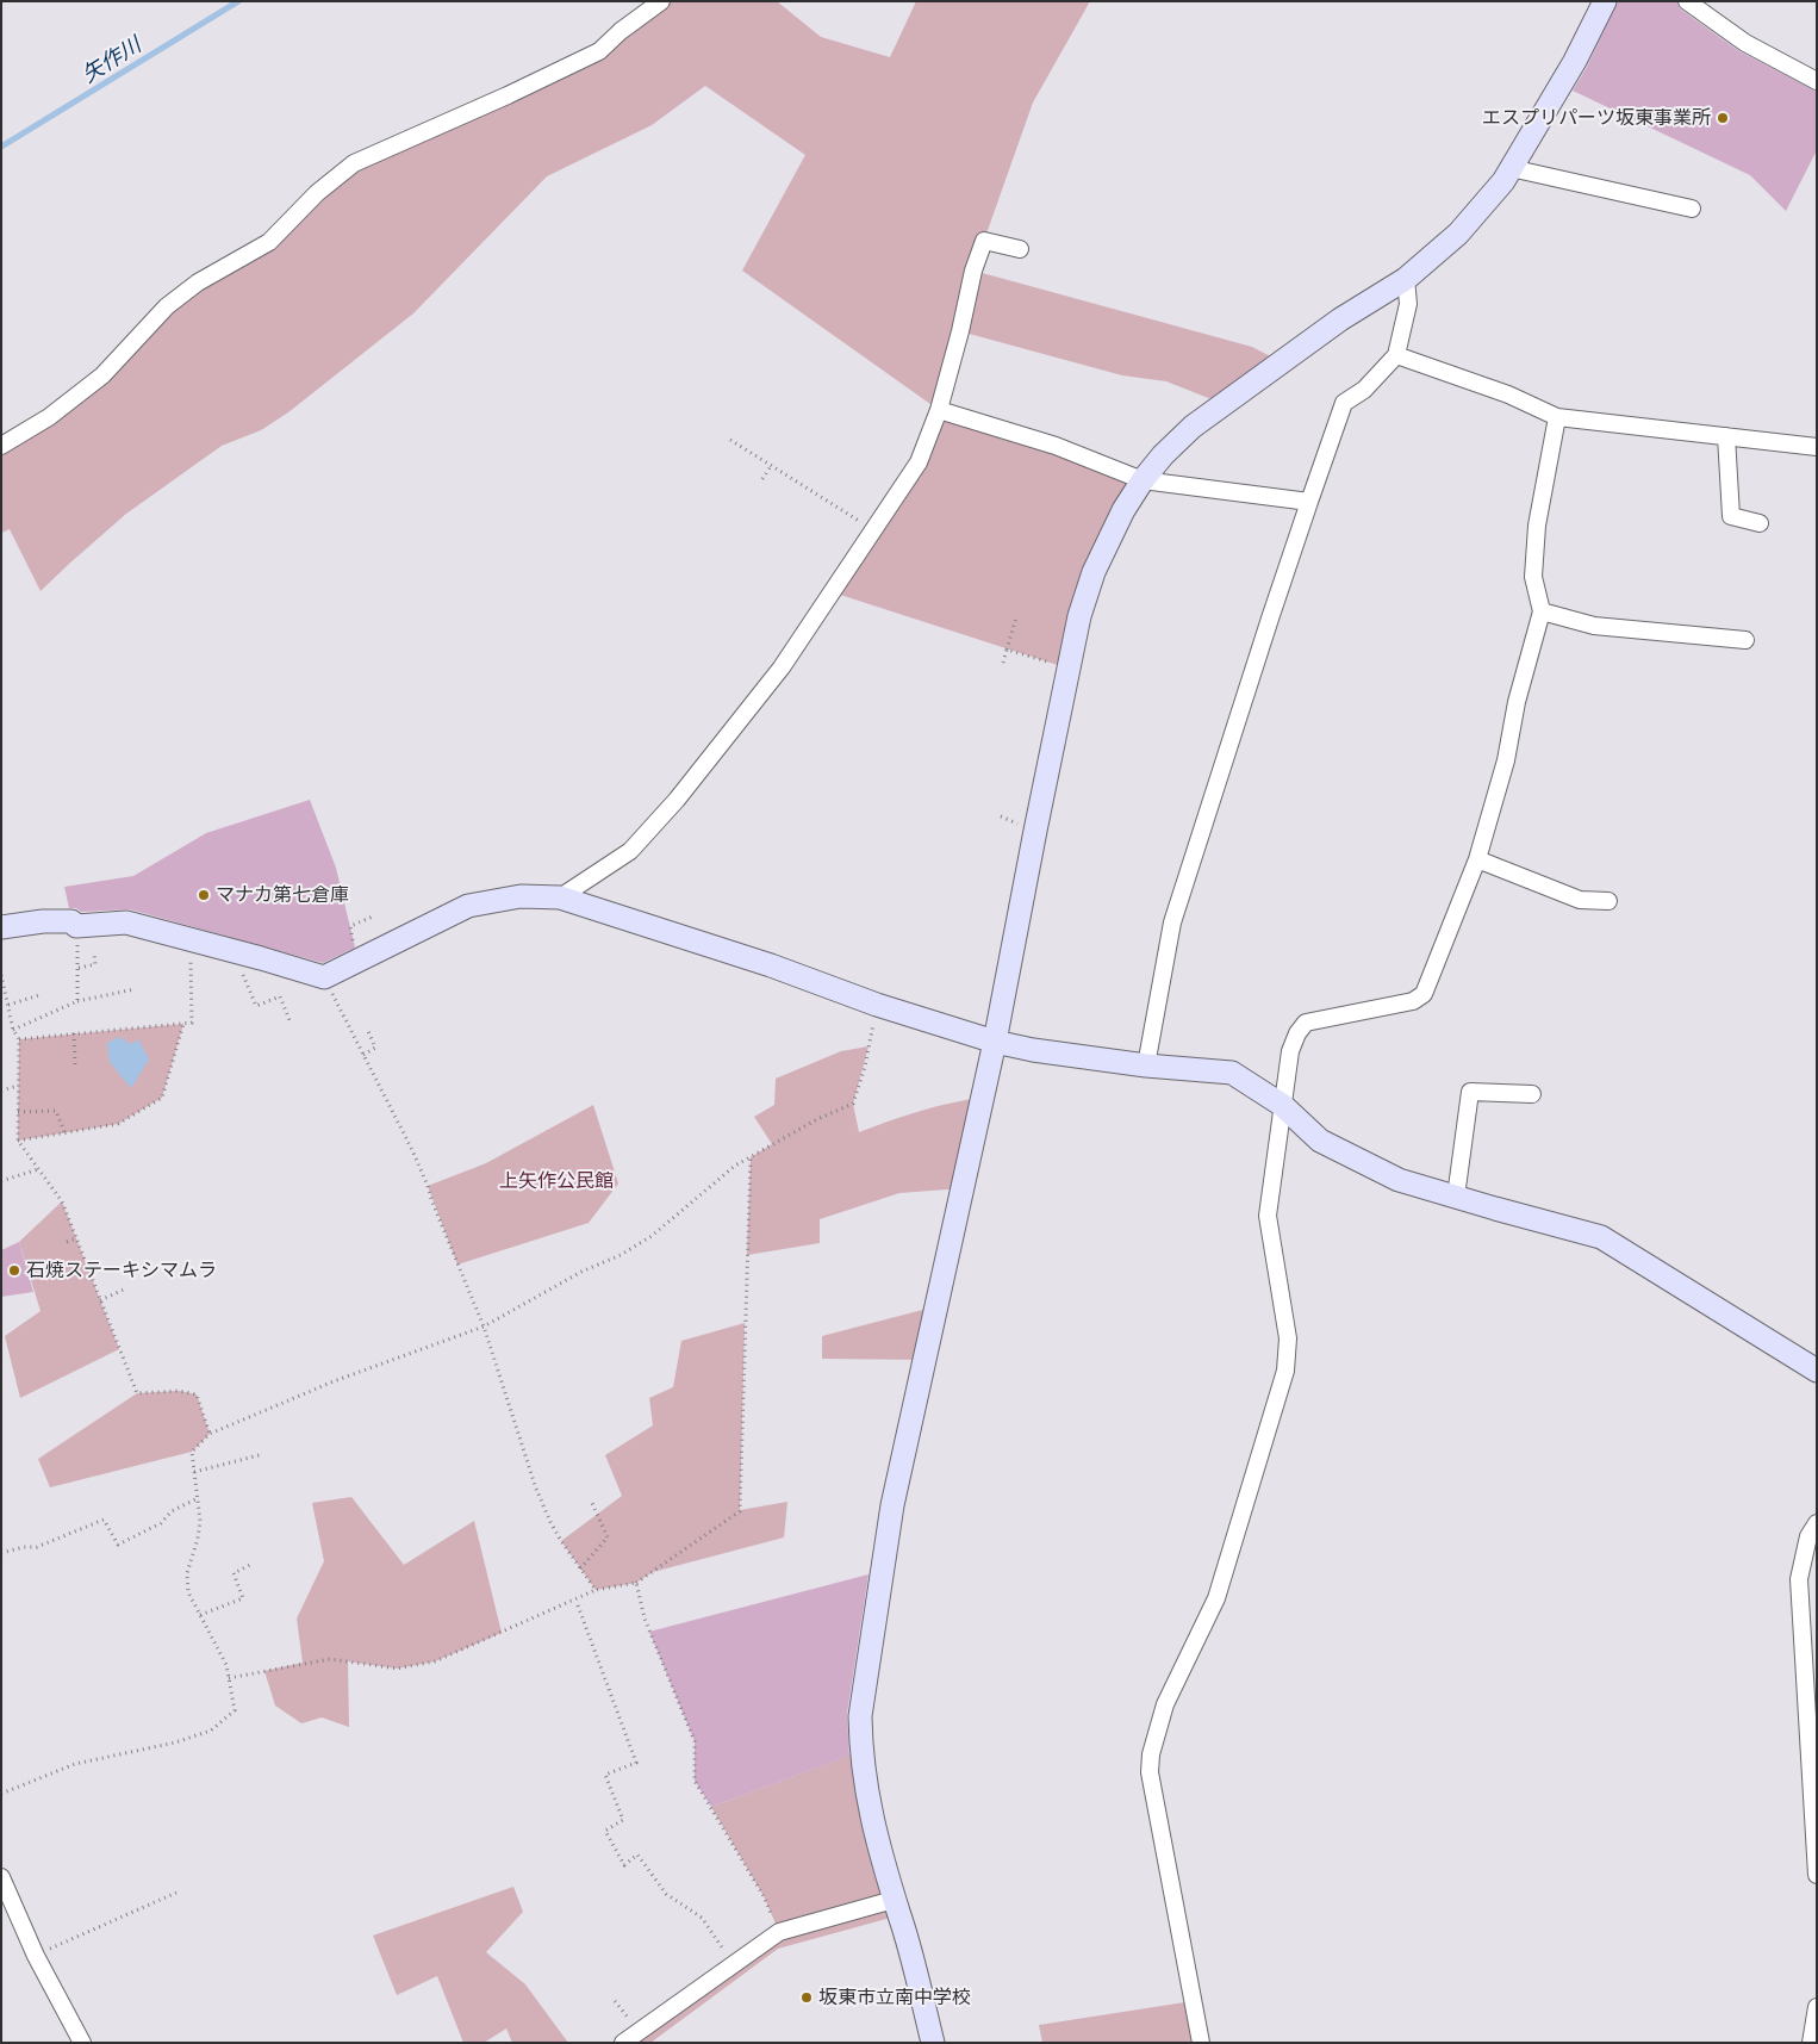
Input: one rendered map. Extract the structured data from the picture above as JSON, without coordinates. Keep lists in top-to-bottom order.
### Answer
{
  "water": ["矢作川"],
  "parks": ["上矢作公民館"],
  "places": [
    "エスプリパーツ坂東事業所",
    "マナカ第七倉庫",
    "石焼ステーキシマムラ",
    "坂東市立南中学校"
  ]
}
